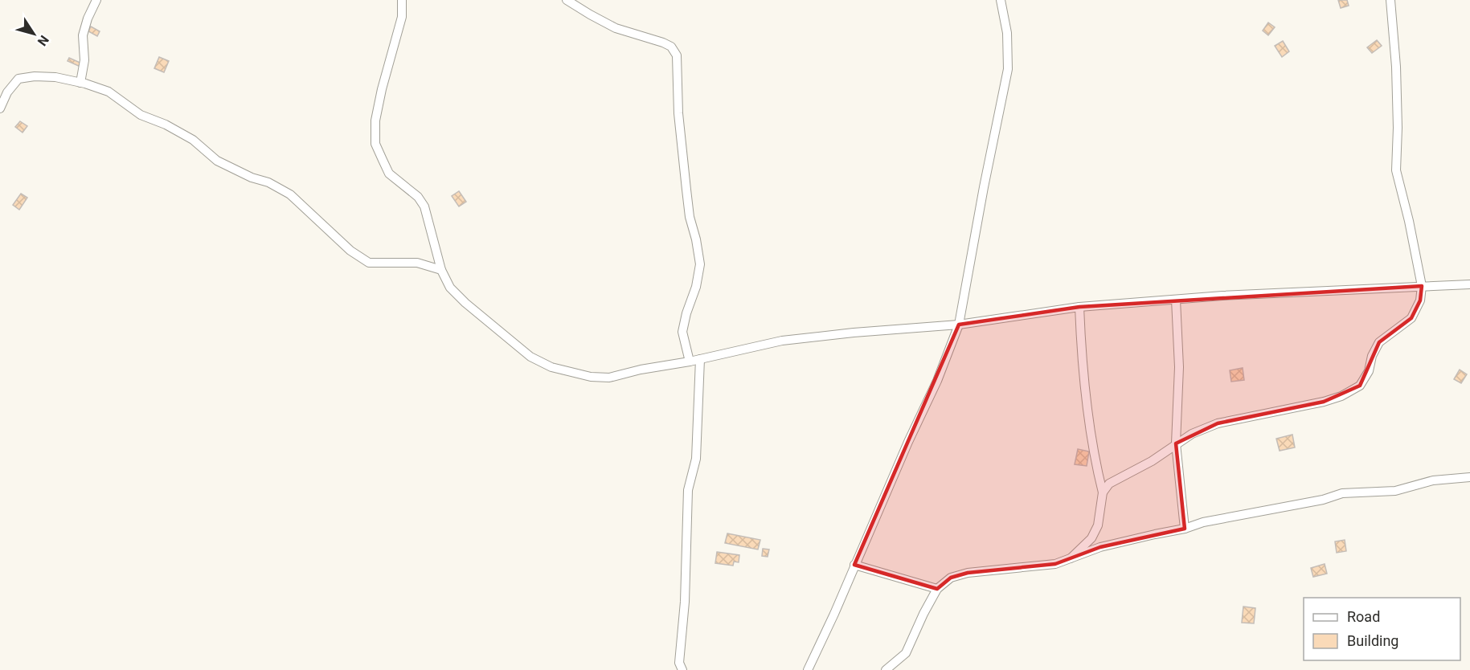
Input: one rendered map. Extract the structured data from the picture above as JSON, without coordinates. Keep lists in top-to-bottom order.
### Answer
{
  "legend": ["Road", "Building"],
  "north": "bottom right"
}
